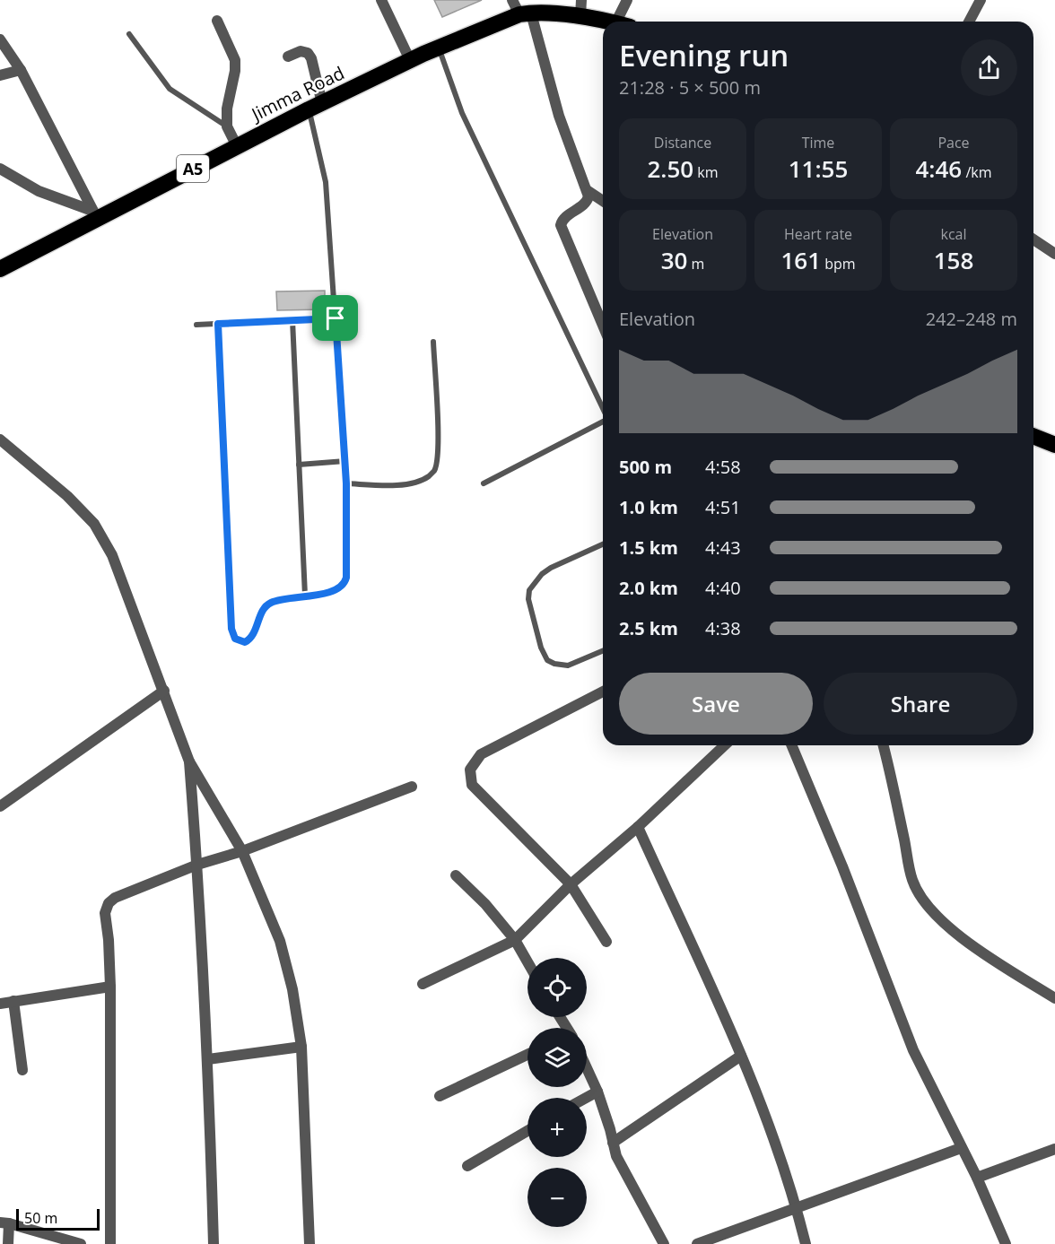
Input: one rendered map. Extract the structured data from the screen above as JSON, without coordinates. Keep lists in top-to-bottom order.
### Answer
{
  "streets": {
    "highway": ["Jimma Road", "A5"]
  },
  "scale_bar": "50 m",
  "page": {
    "heading": ["Evening run", "21:28 · 5 × 500 m"],
    "stats": [
      ["Distance", "2.50 km"],
      ["Time", "11:55"],
      ["Pace", "4:46 /km"],
      ["Elevation", "30 m"],
      ["Heart rate", "161 bpm"],
      ["kcal", "158"]
    ],
    "chart": ["Elevation", "242–248 m"],
    "list": [
      {
        "name": "500 m",
        "note": "4:58"
      },
      {
        "name": "1.0 km",
        "note": "4:51"
      },
      {
        "name": "1.5 km",
        "note": "4:43"
      },
      {
        "name": "2.0 km",
        "note": "4:40"
      },
      {
        "name": "2.5 km",
        "note": "4:38"
      }
    ],
    "buttons": ["Save", "Share"],
    "map_buttons": ["+", "−"],
    "scale": "50 m"
  }
}
